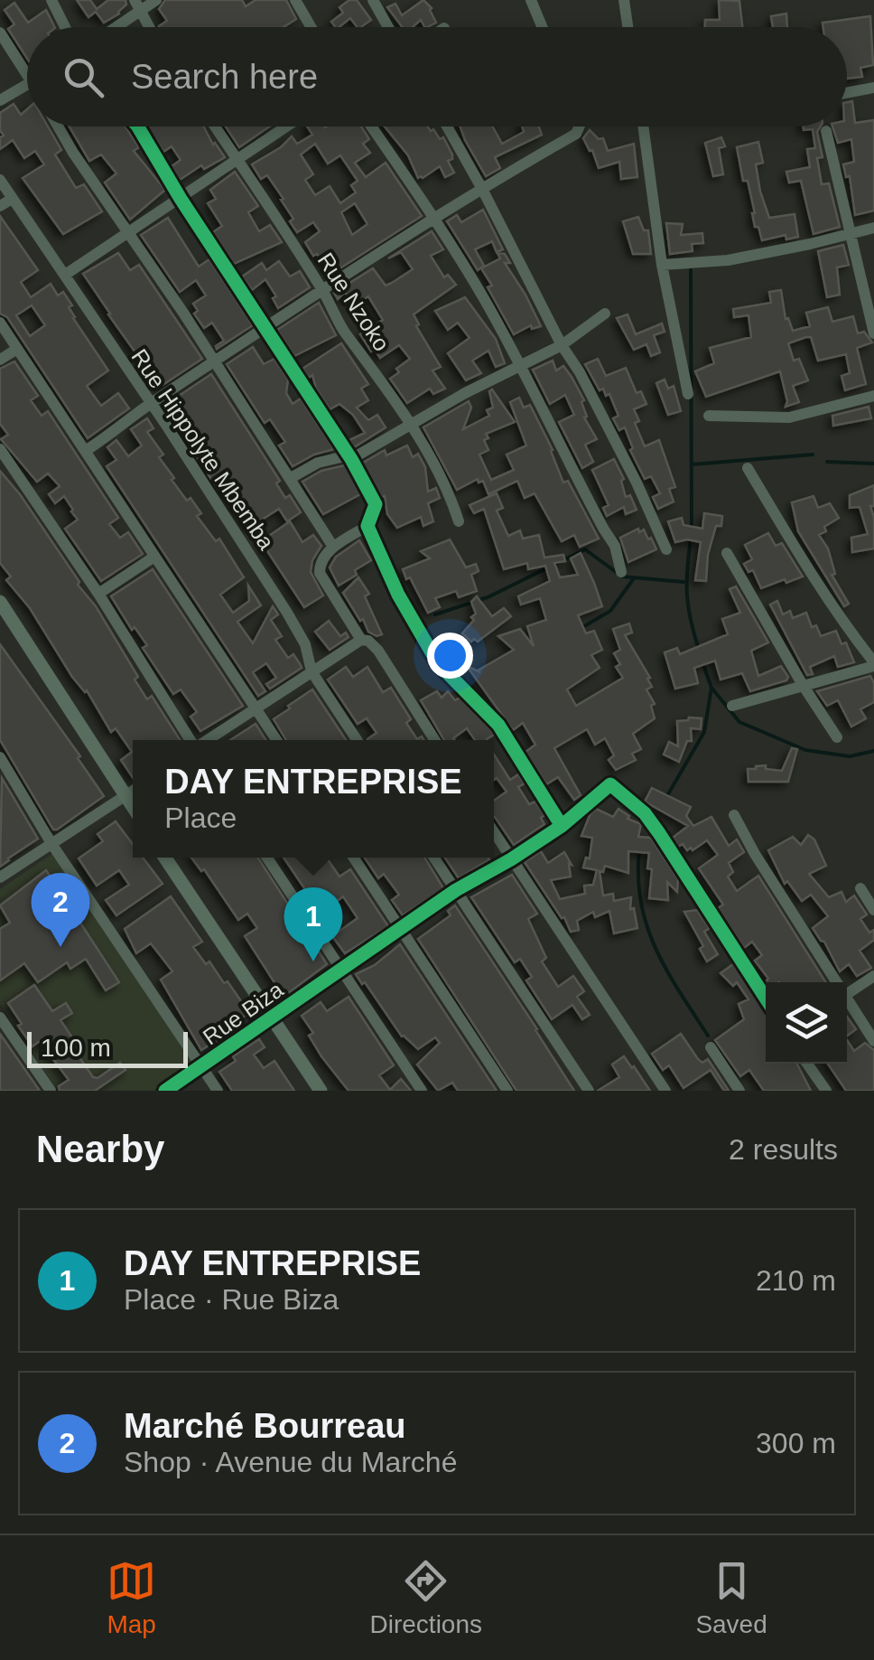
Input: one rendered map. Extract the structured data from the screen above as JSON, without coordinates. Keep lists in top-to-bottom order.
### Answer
{
  "streets": {
    "street": ["Rue Nzoko", "Rue Hippolyte Mbemba", "Rue Biza"]
  },
  "scale_bar": "100 m",
  "page": {
    "search": "Search here",
    "popup": ["DAY ENTREPRISE", "Place"],
    "pins": ["2", "1"],
    "scale": "100 m",
    "heading": ["Nearby", "2 results"],
    "list": [
      {
        "mark": "1",
        "name": "DAY ENTREPRISE",
        "note": "Place · Rue Biza",
        "value": "210 m"
      },
      {
        "mark": "2",
        "name": "Marché Bourreau",
        "note": "Shop · Avenue du Marché",
        "value": "300 m"
      }
    ],
    "nav": ["Map", "Directions", "Saved"]
  }
}
